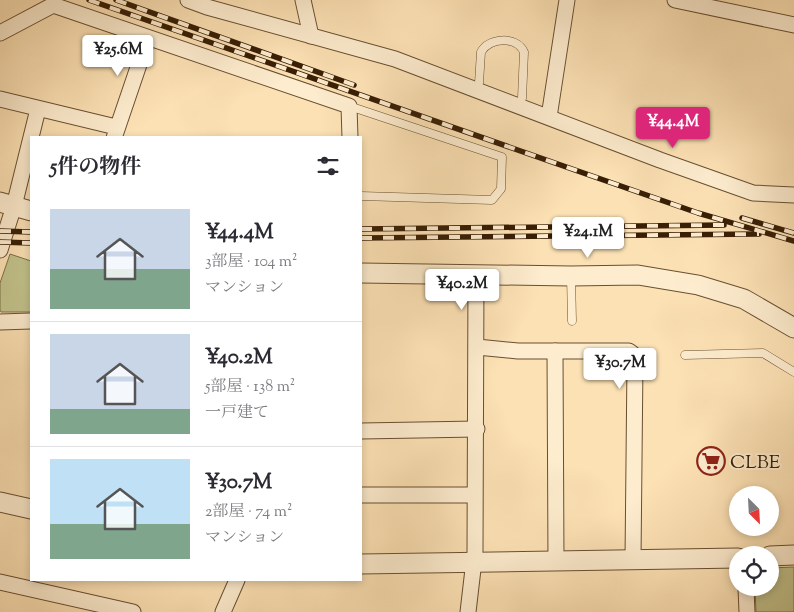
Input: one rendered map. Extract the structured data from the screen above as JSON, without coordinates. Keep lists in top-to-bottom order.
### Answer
{
  "places": {
    "supermarket": ["CLBE"]
  },
  "north": "bottom right",
  "page": {
    "price": [
      "¥25.6M",
      "¥44.4M",
      "¥24.1M",
      "¥40.2M",
      "¥30.7M"
    ],
    "heading": "5件の物件",
    "list": [
      {
        "name": "¥44.4M",
        "note": "3部屋 · 104 m² · マンション"
      },
      {
        "name": "¥40.2M",
        "note": "5部屋 · 138 m² · 一戸建て"
      },
      {
        "name": "¥30.7M",
        "note": "2部屋 · 74 m² · マンション"
      }
    ]
  }
}
